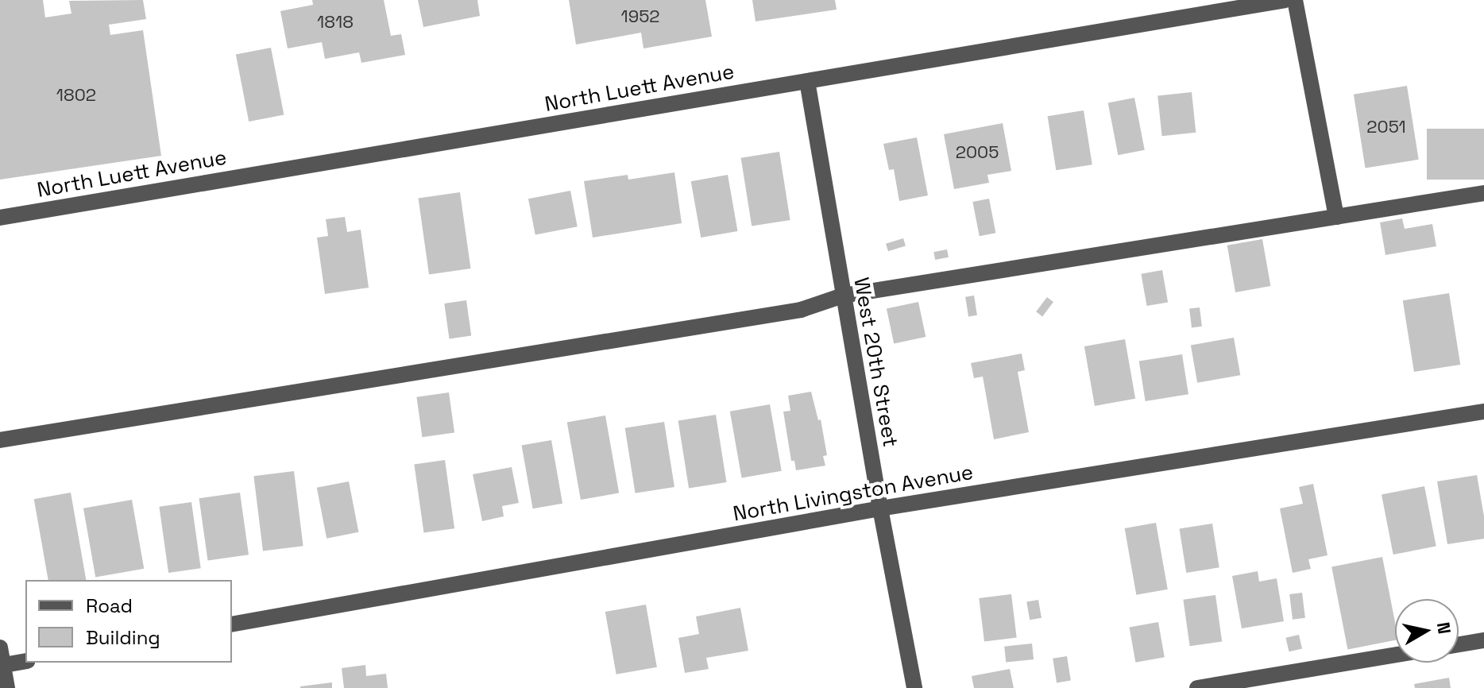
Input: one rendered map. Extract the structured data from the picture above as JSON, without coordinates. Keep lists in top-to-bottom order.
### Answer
{
  "streets": {
    "street": ["North Luett Avenue", "West 20th Street", "North Livingston Avenue"]
  },
  "crossings": [
    ["North Luett Avenue", "West 20th Street"],
    ["West 20th Street", "North Livingston Avenue"]
  ],
  "house_numbers": [
    "1952",
    "1818",
    "1802",
    "2051",
    "2005"
  ],
  "legend": ["Road", "Building"],
  "north": "right"
}
